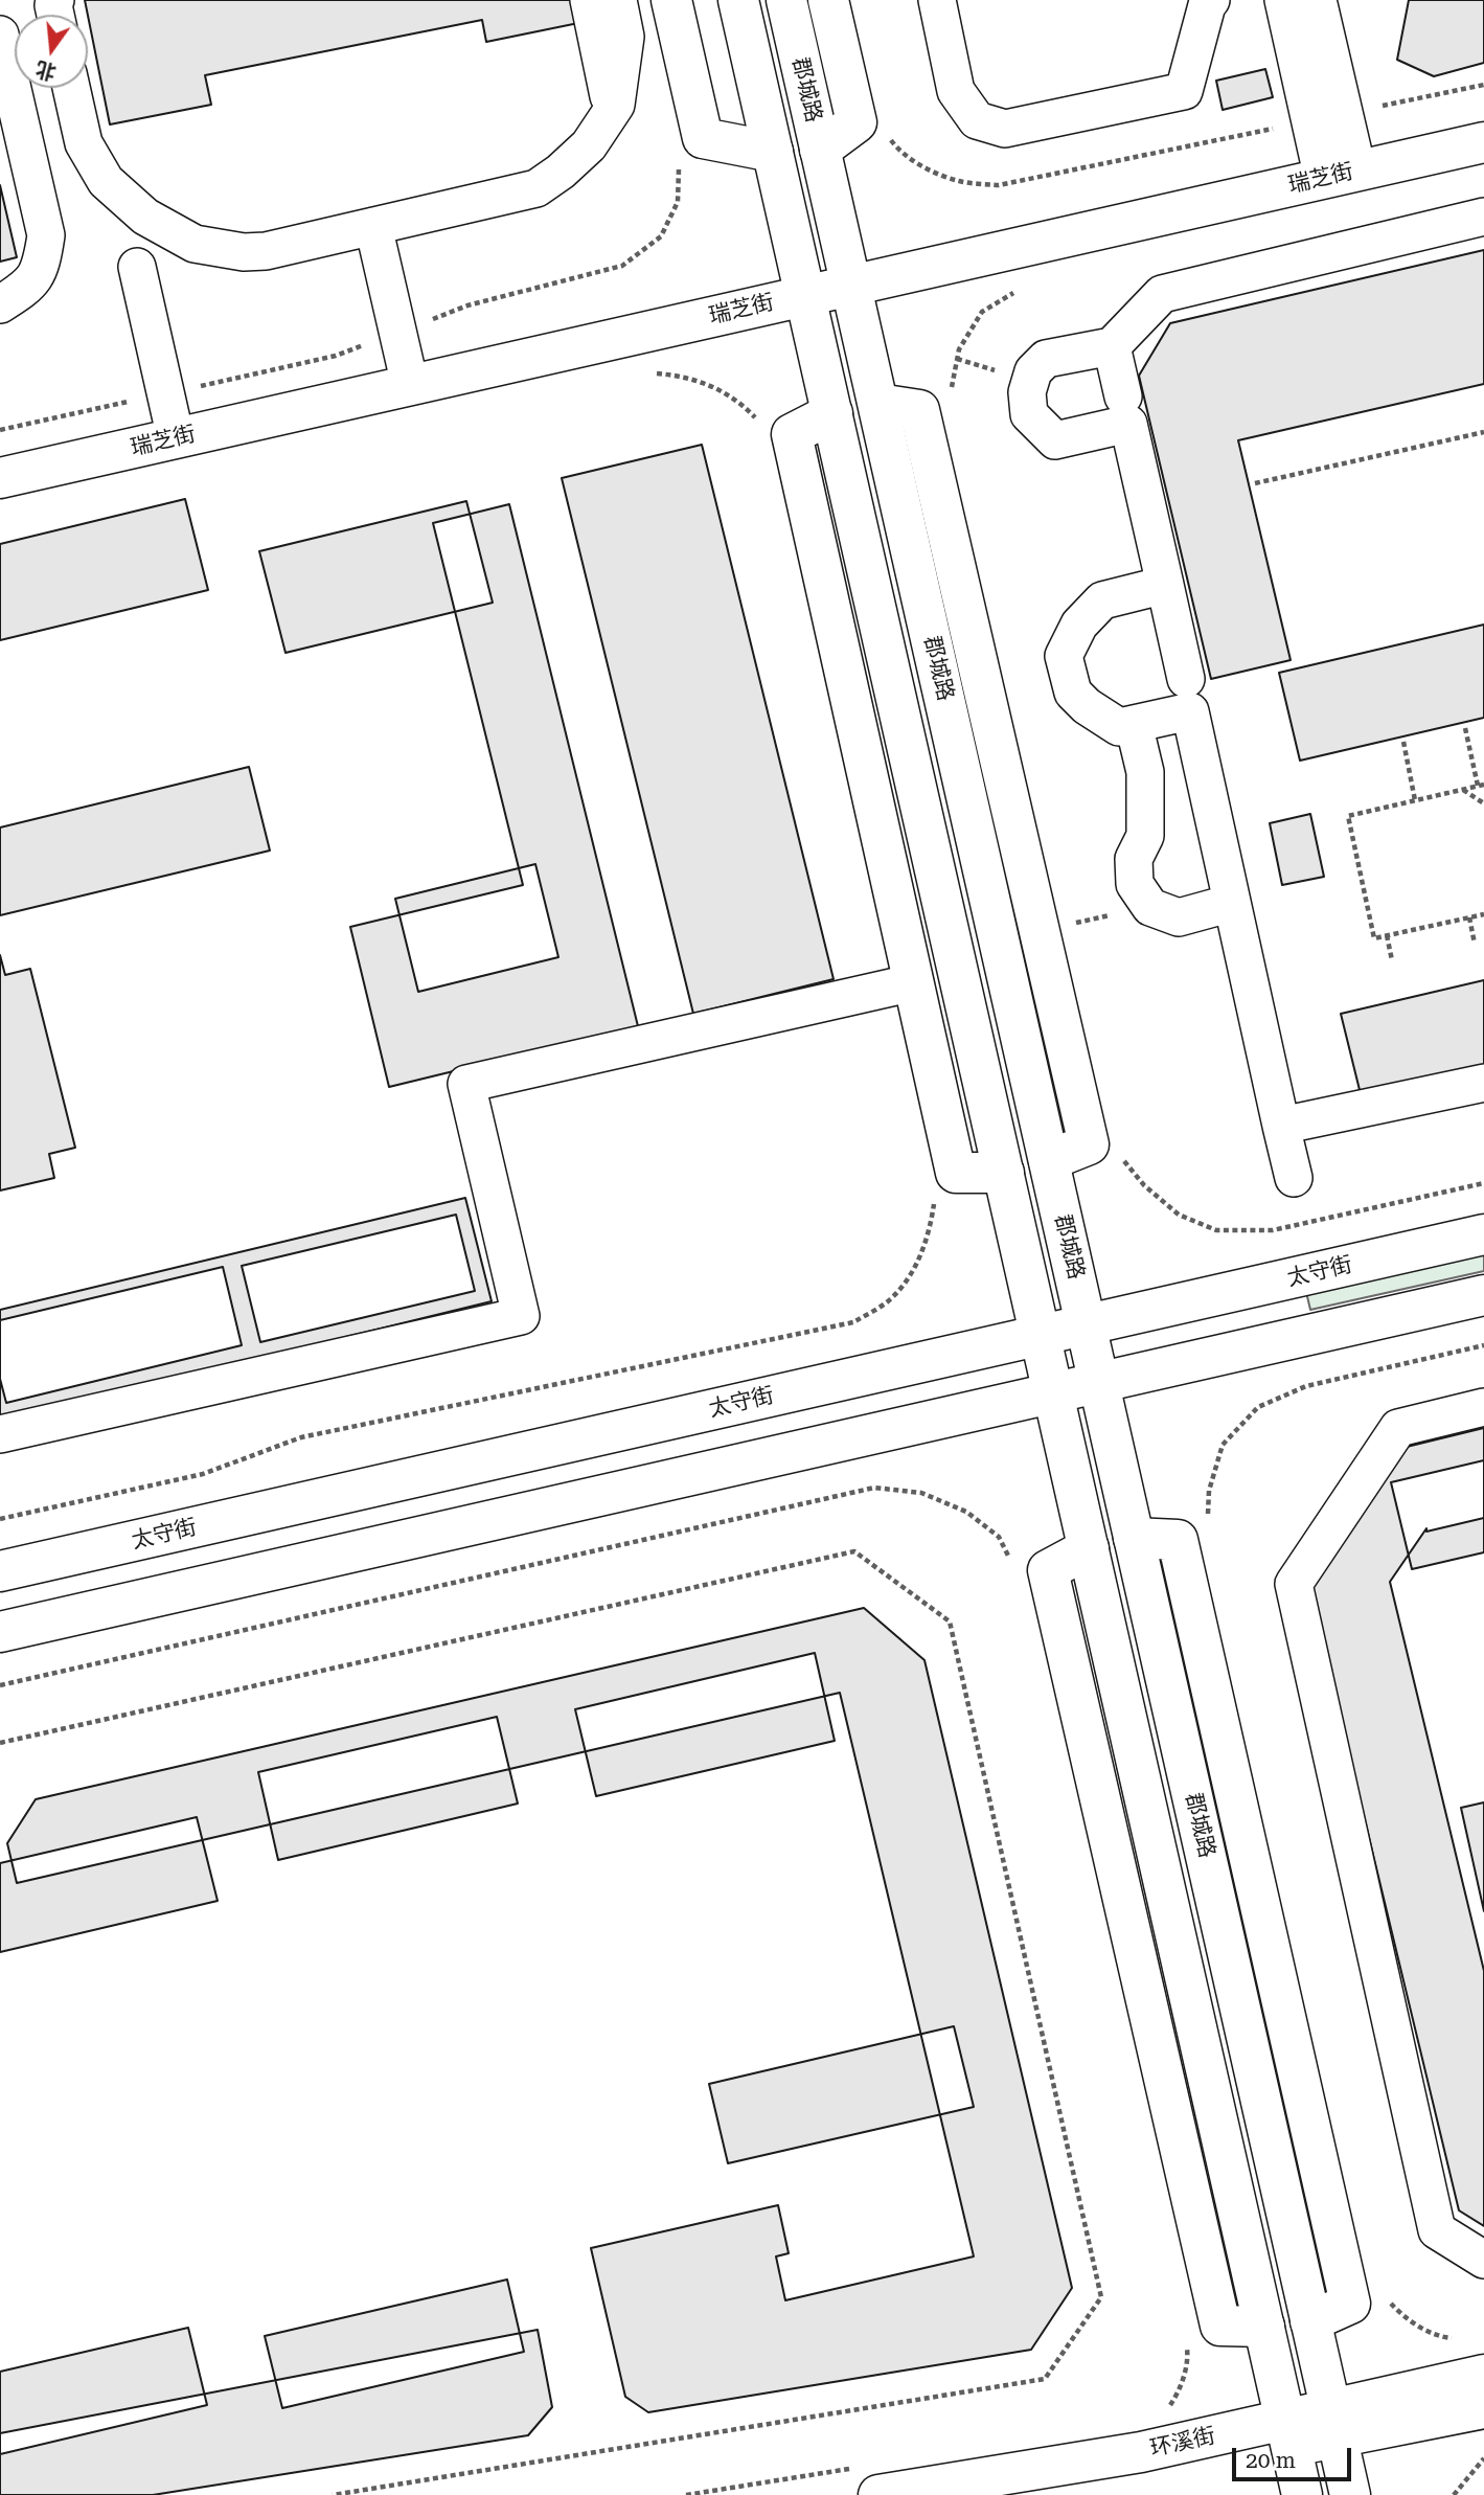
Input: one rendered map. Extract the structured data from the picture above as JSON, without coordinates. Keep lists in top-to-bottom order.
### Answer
{
  "streets": {
    "street": [
      "郡城路",
      "瑞芝街",
      "太守街",
      "环溪街"
    ]
  },
  "crossings": [
    ["郡城路", "瑞芝街"],
    ["郡城路", "太守街"],
    ["郡城路", "环溪街"]
  ],
  "scale_bar": "20 m",
  "north": "bottom"
}
